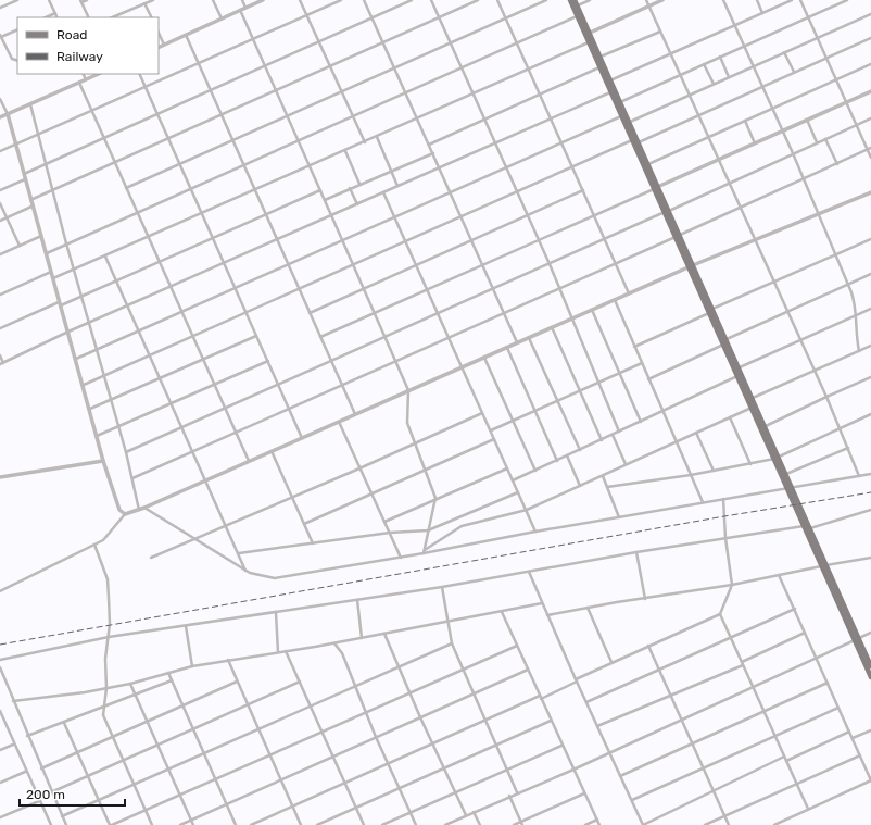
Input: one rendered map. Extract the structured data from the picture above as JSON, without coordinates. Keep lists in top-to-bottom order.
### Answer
{
  "legend": ["Road", "Railway"],
  "scale_bar": "200 m"
}
